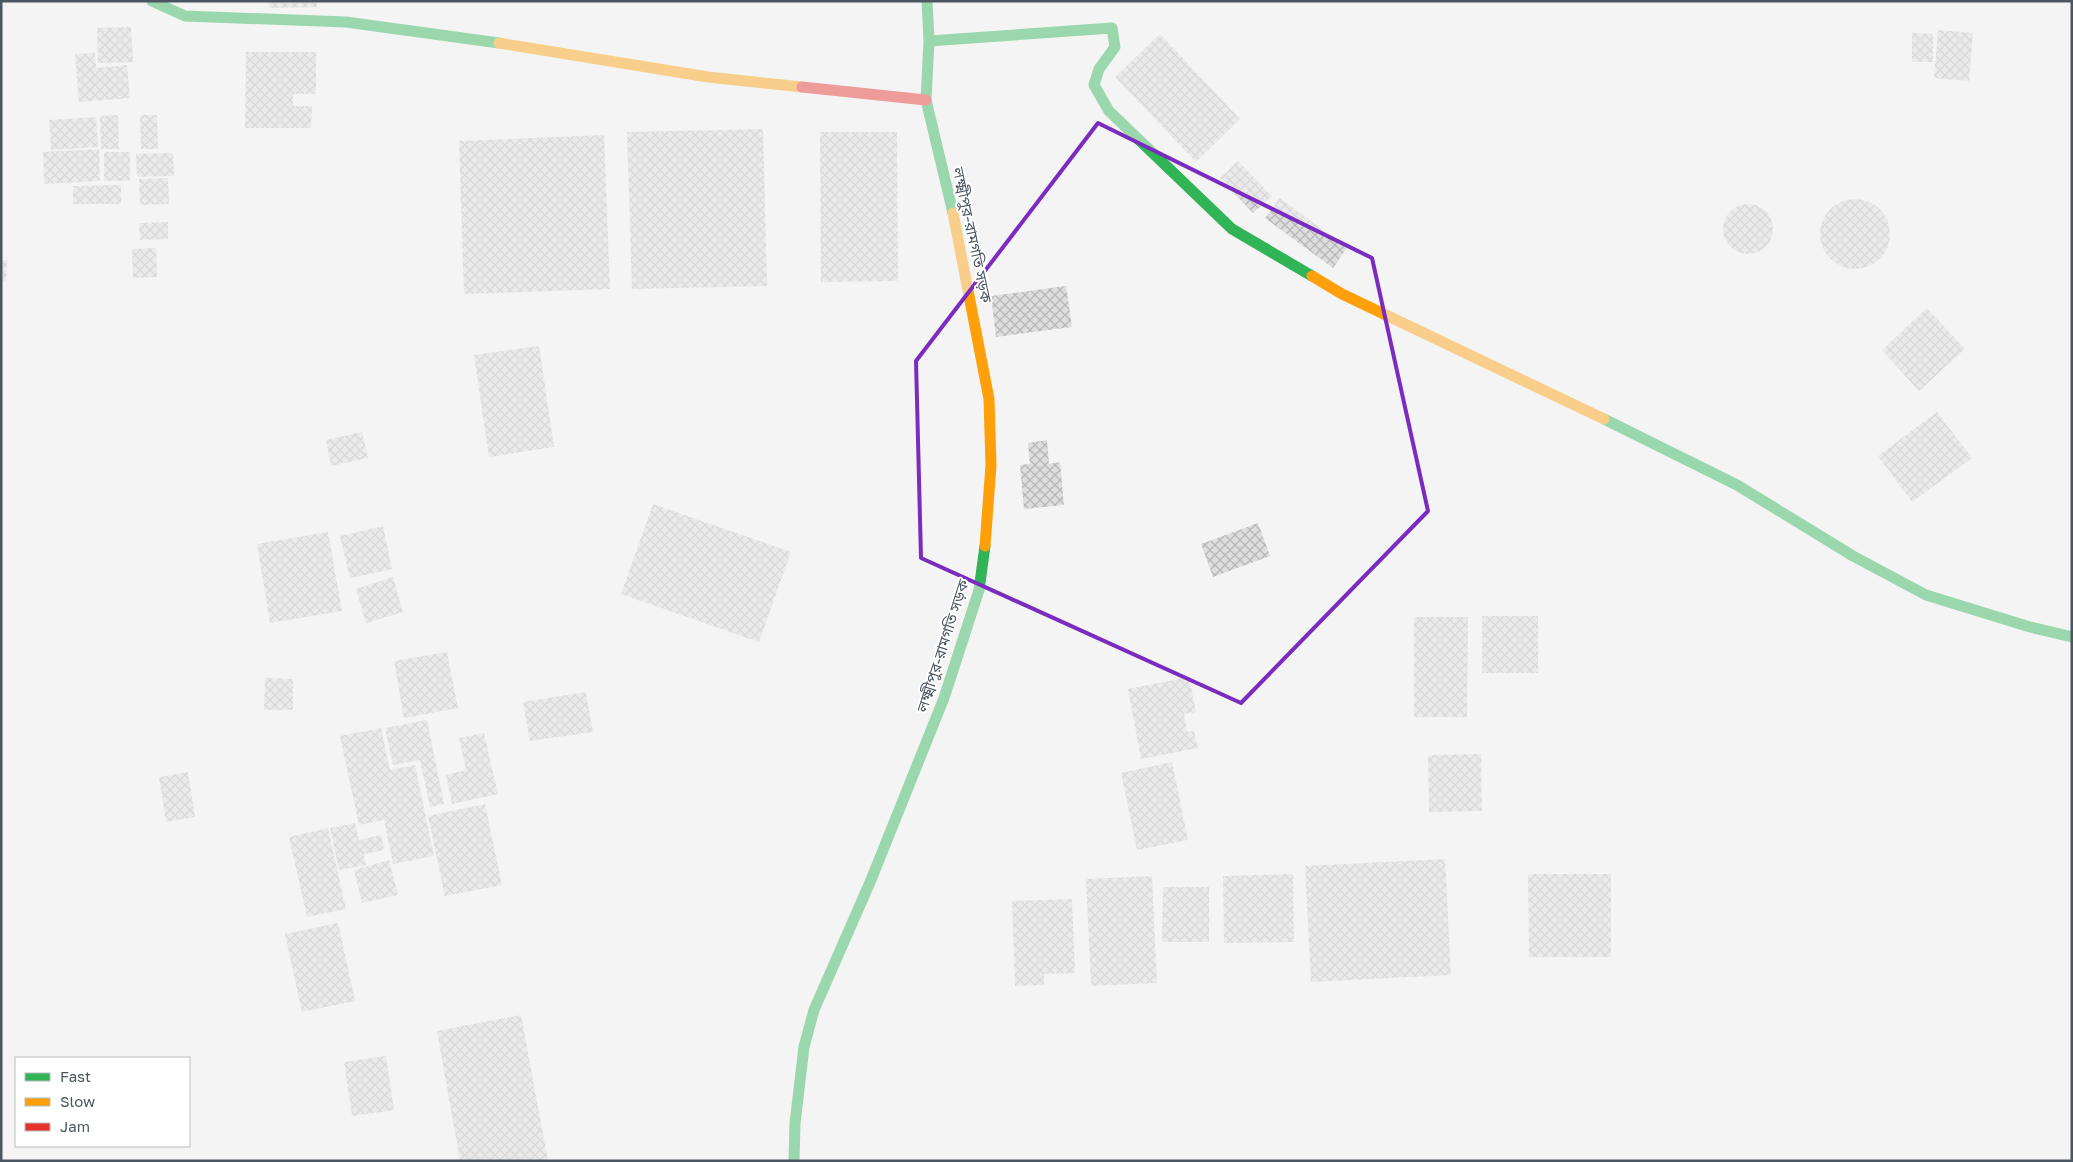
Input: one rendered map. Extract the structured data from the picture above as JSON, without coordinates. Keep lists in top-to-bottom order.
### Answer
{
  "streets": {
    "street": ["লক্ষ্মীপুর-রামগতি সড়ক"]
  },
  "legend": ["Fast", "Slow", "Jam"]
}
